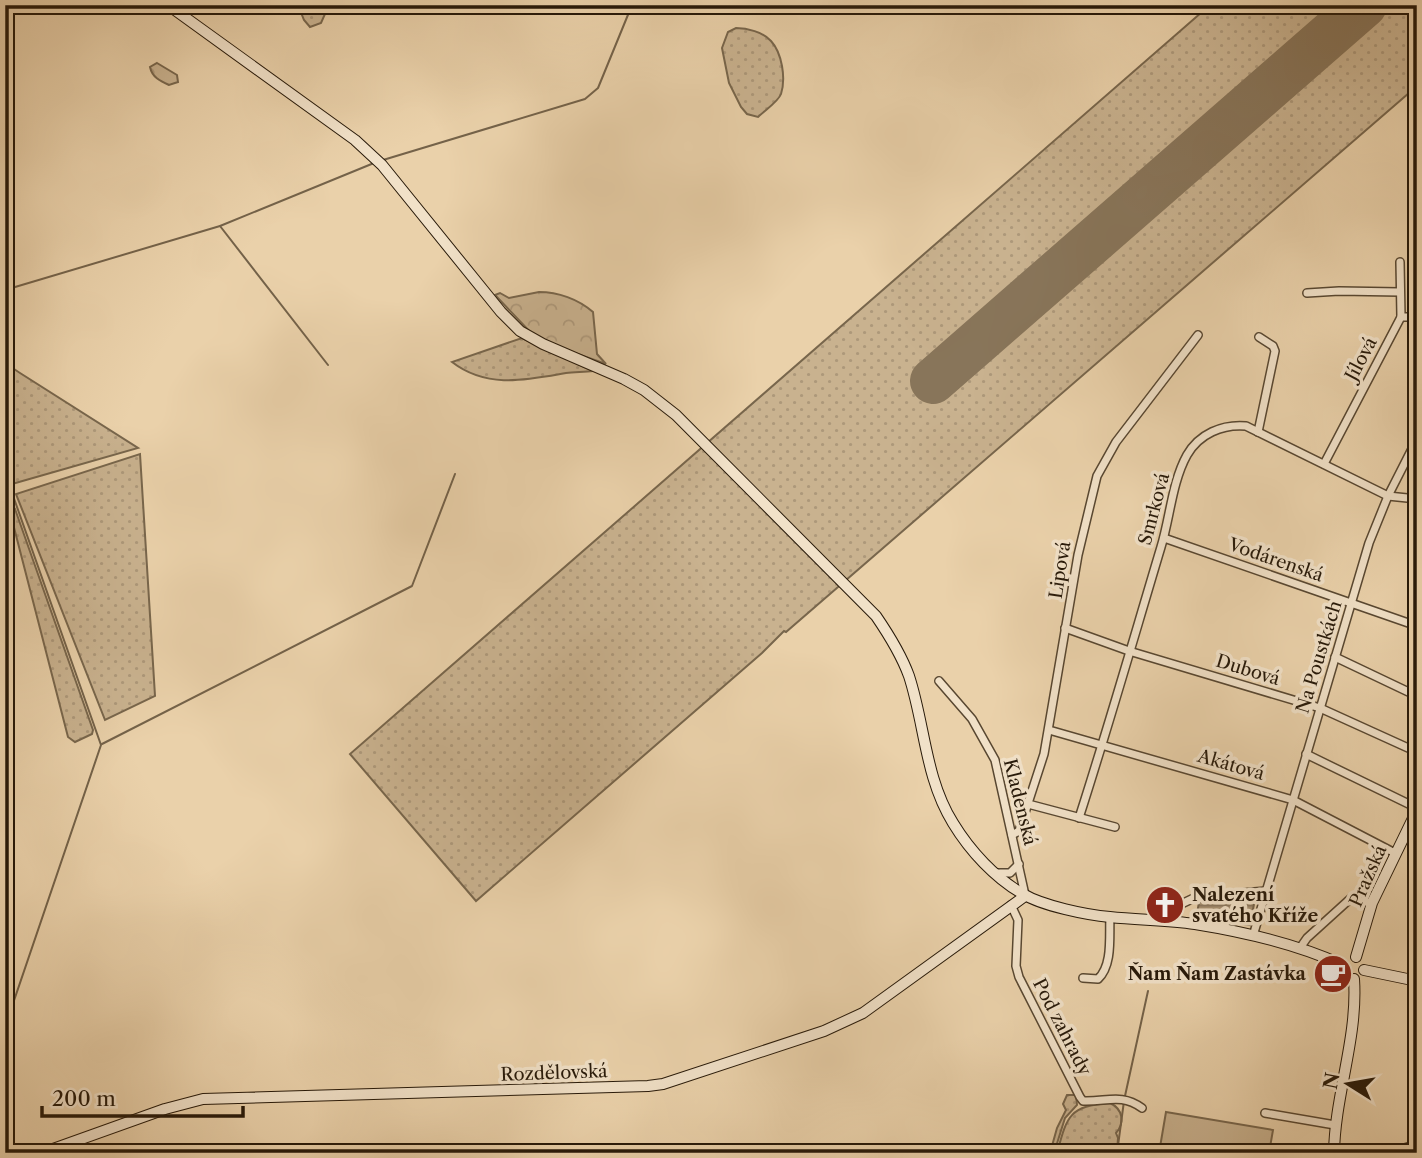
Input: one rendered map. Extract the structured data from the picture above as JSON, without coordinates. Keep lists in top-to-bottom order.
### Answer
{
  "streets": {
    "street": [
      "Jílová",
      "Smrková",
      "Vodárenská",
      "Lipová",
      "Na Poustkách",
      "Dubová",
      "Akátová",
      "Kladenská",
      "Pražská",
      "Pod zahrady",
      "Rozdělovská"
    ]
  },
  "crossings": [
    ["Jílová", "Smrková"],
    ["Smrková", "Vodárenská"],
    ["Smrková", "Na Poustkách"],
    ["Smrková", "Dubová"],
    ["Smrková", "Akátová"],
    ["Vodárenská", "Na Poustkách"],
    ["Lipová", "Dubová"],
    ["Lipová", "Akátová"],
    ["Lipová", "Kladenská"],
    ["Na Poustkách", "Dubová"],
    ["Na Poustkách", "Akátová"],
    ["Akátová", "Pražská"],
    ["Kladenská", "Rozdělovská"],
    ["Pod zahrady", "Rozdělovská"]
  ],
  "places": {
    "church": ["Nalezení svatého Kříže"],
    "cafe": ["Ňam Ňam Zastávka"]
  },
  "scale_bar": "200 m",
  "north": "left"
}
